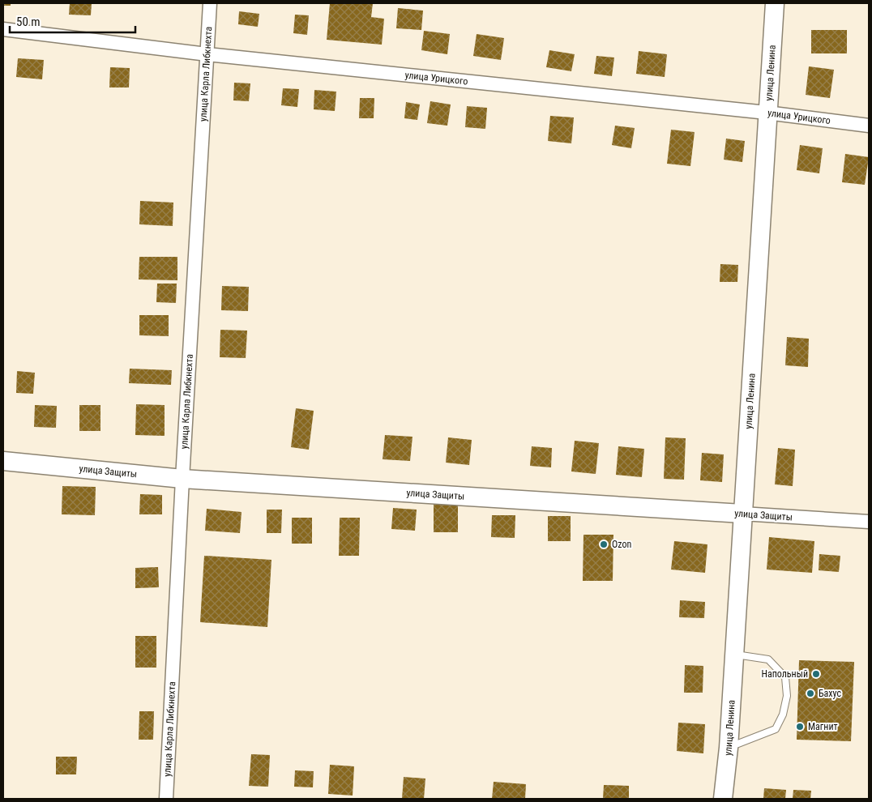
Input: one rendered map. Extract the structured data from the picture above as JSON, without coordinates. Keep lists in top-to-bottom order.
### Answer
{
  "streets": {
    "street": [
      "улица Карла Либкнехта",
      "улица Ленина",
      "улица Урицкого",
      "улица Защиты"
    ]
  },
  "crossings": [
    ["улица Карла Либкнехта", "улица Урицкого"],
    ["улица Карла Либкнехта", "улица Защиты"],
    ["улица Ленина", "улица Урицкого"],
    ["улица Ленина", "улица Защиты"]
  ],
  "places": [
    "Ozon",
    "Напольный",
    "Бахус",
    "Магнит"
  ],
  "scale_bar": "50 m"
}
